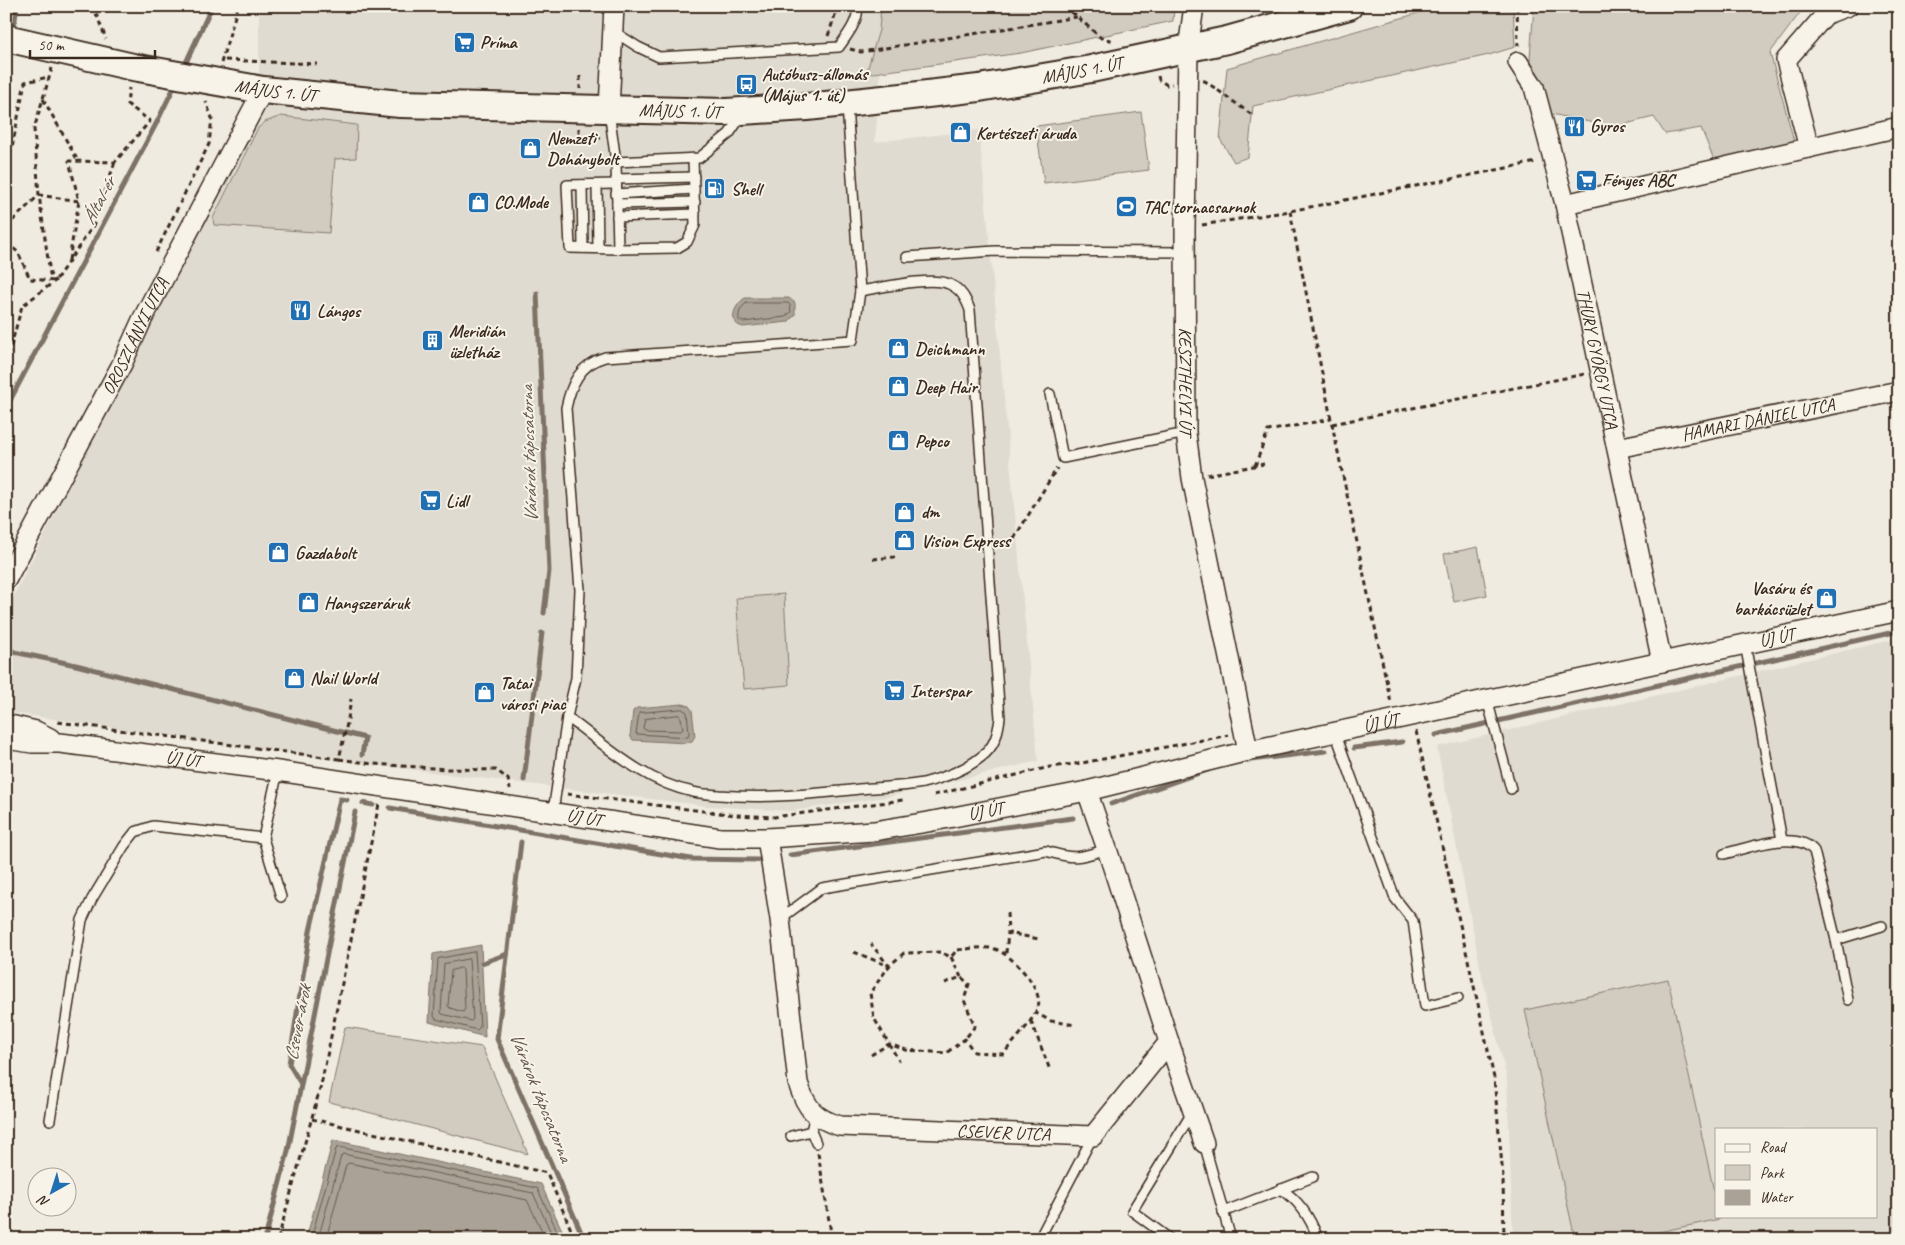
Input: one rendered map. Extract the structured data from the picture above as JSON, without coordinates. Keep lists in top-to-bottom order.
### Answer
{
  "streets": {
    "main road": ["MÁJUS 1. ÚT"],
    "street": [
      "OROSZLÁNYI UTCA",
      "THURY GYÖRGY UTCA",
      "KESZTHELYI ÚT",
      "HAMARI DÁNIEL UTCA",
      "ÚJ ÚT",
      "CSEVER UTCA"
    ]
  },
  "crossings": [
    ["MÁJUS 1. ÚT", "OROSZLÁNYI UTCA"],
    ["MÁJUS 1. ÚT", "KESZTHELYI ÚT"],
    ["THURY GYÖRGY UTCA", "HAMARI DÁNIEL UTCA"],
    ["THURY GYÖRGY UTCA", "ÚJ ÚT"],
    ["KESZTHELYI ÚT", "ÚJ ÚT"],
    ["ÚJ ÚT", "CSEVER UTCA"]
  ],
  "water": ["Által-ér", "Várárok tápcsatorna", "Csever-árok"],
  "places": {
    "supermarket": [
      "Príma",
      "Fényes ABC",
      "Lidl",
      "Interspar"
    ],
    "bus stop": ["Autóbusz-állomás (Május 1. út)"],
    "restaurant": ["Gyros", "Lángos"],
    "shop": [
      "Kertészeti áruda",
      "Nemzeti Dohánybolt",
      "CO.Mode",
      "Deichmann",
      "Deep Hair",
      "Pepco",
      "dm",
      "Vision Express",
      "Gazdabolt",
      "Vasáru és barkácsüzlet",
      "Hangszeráruk",
      "Nail World",
      "Tatai városi piac"
    ],
    "fuel station": ["Shell"],
    "sports": ["TAC tornacsarnok"],
    "building": ["Meridián üzletház"]
  },
  "legend": ["Road", "Park", "Water"],
  "scale_bar": "50 m",
  "north": "bottom left"
}
